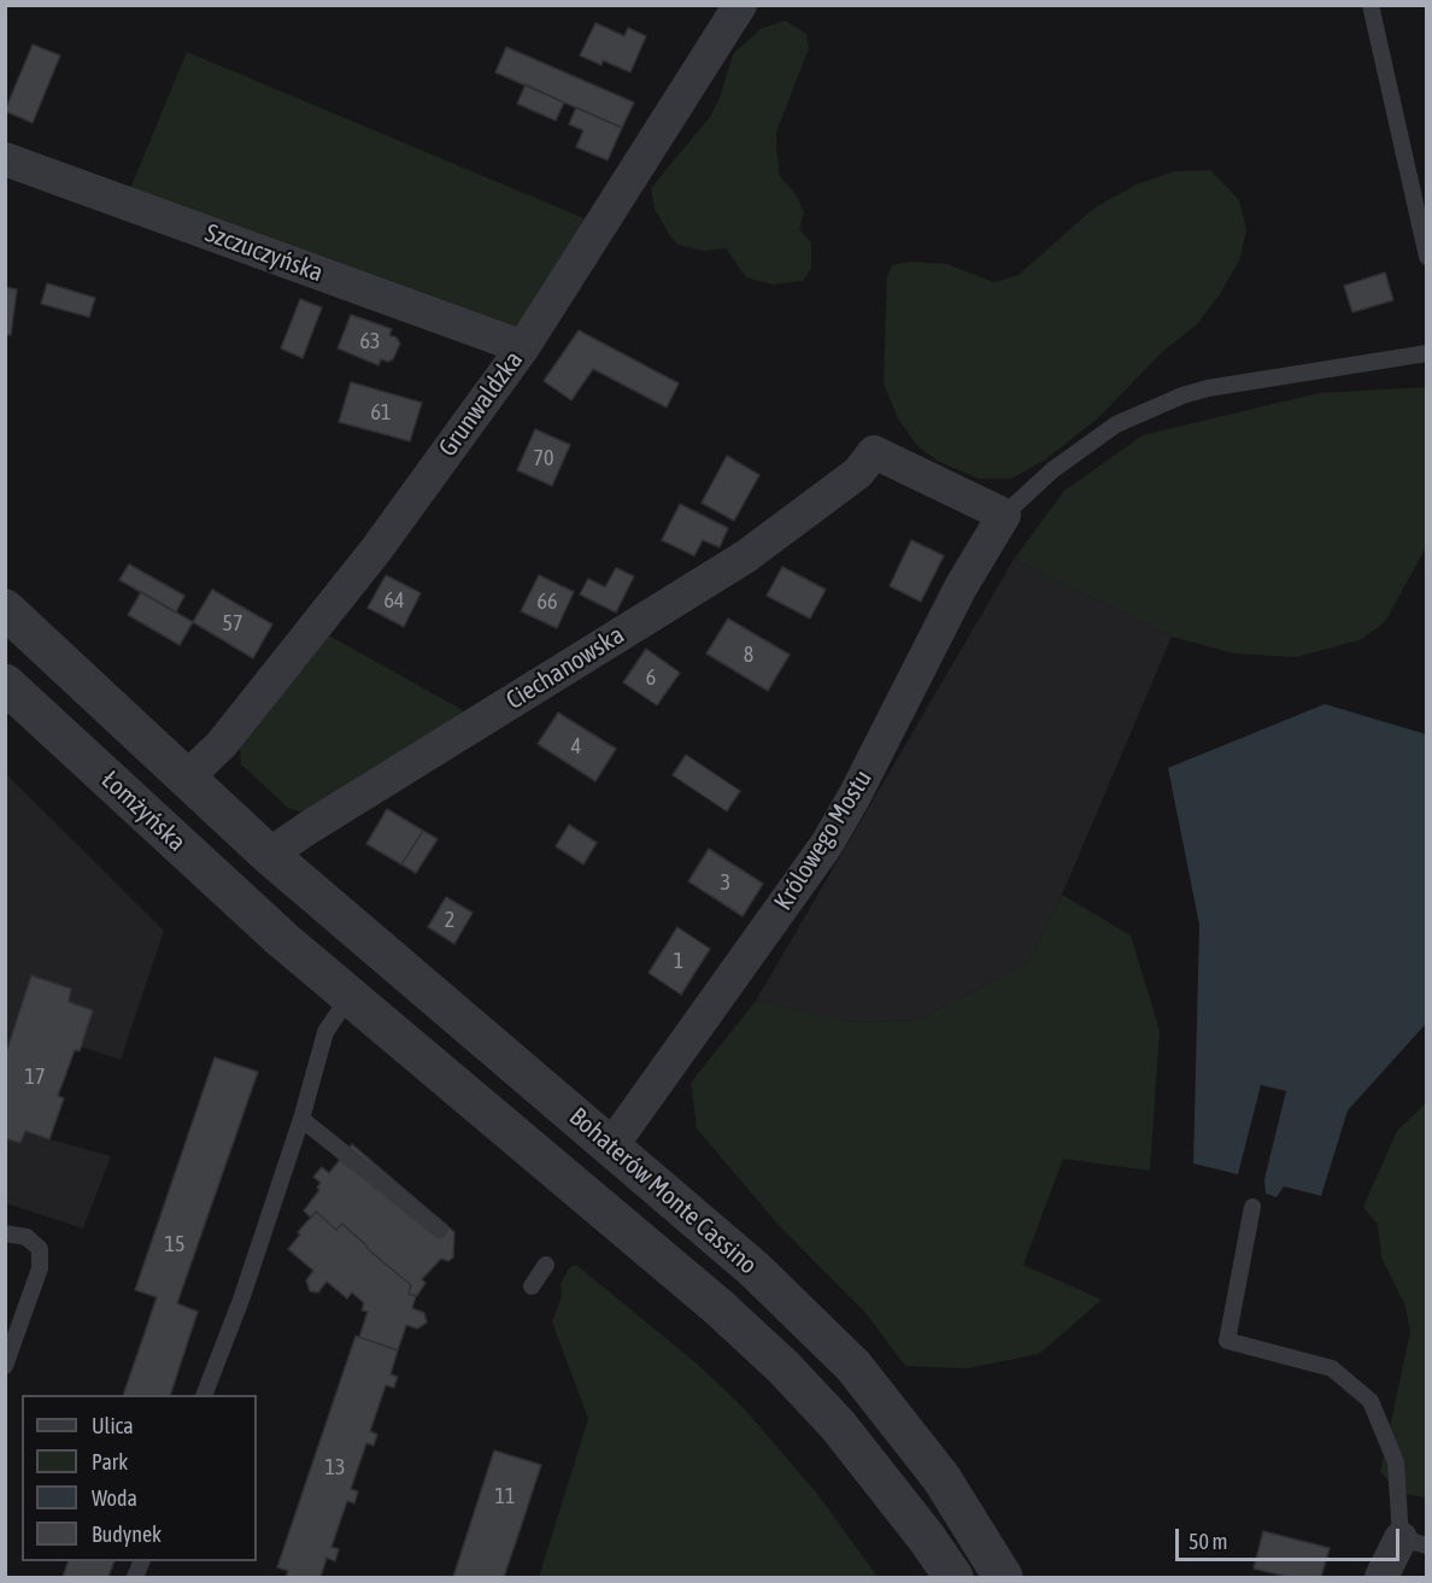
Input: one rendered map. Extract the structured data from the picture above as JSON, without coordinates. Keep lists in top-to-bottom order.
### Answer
{
  "streets": {
    "street": [
      "Szczuczyńska",
      "Grunwaldzka",
      "Ciechanowska",
      "Łomżyńska",
      "Królowego Mostu",
      "Bohaterów Monte Cassino"
    ]
  },
  "crossings": [
    ["Szczuczyńska", "Grunwaldzka"],
    ["Ciechanowska", "Królowego Mostu"],
    ["Ciechanowska", "Bohaterów Monte Cassino"],
    ["Łomżyńska", "Bohaterów Monte Cassino"],
    ["Królowego Mostu", "Bohaterów Monte Cassino"]
  ],
  "house_numbers": [
    "63",
    "61",
    "70",
    "64",
    "66",
    "57",
    "8",
    "6",
    "4",
    "3",
    "2",
    "1",
    "17",
    "15",
    "13",
    "11"
  ],
  "legend": [
    "Ulica",
    "Park",
    "Woda",
    "Budynek"
  ],
  "scale_bar": "50 m"
}
